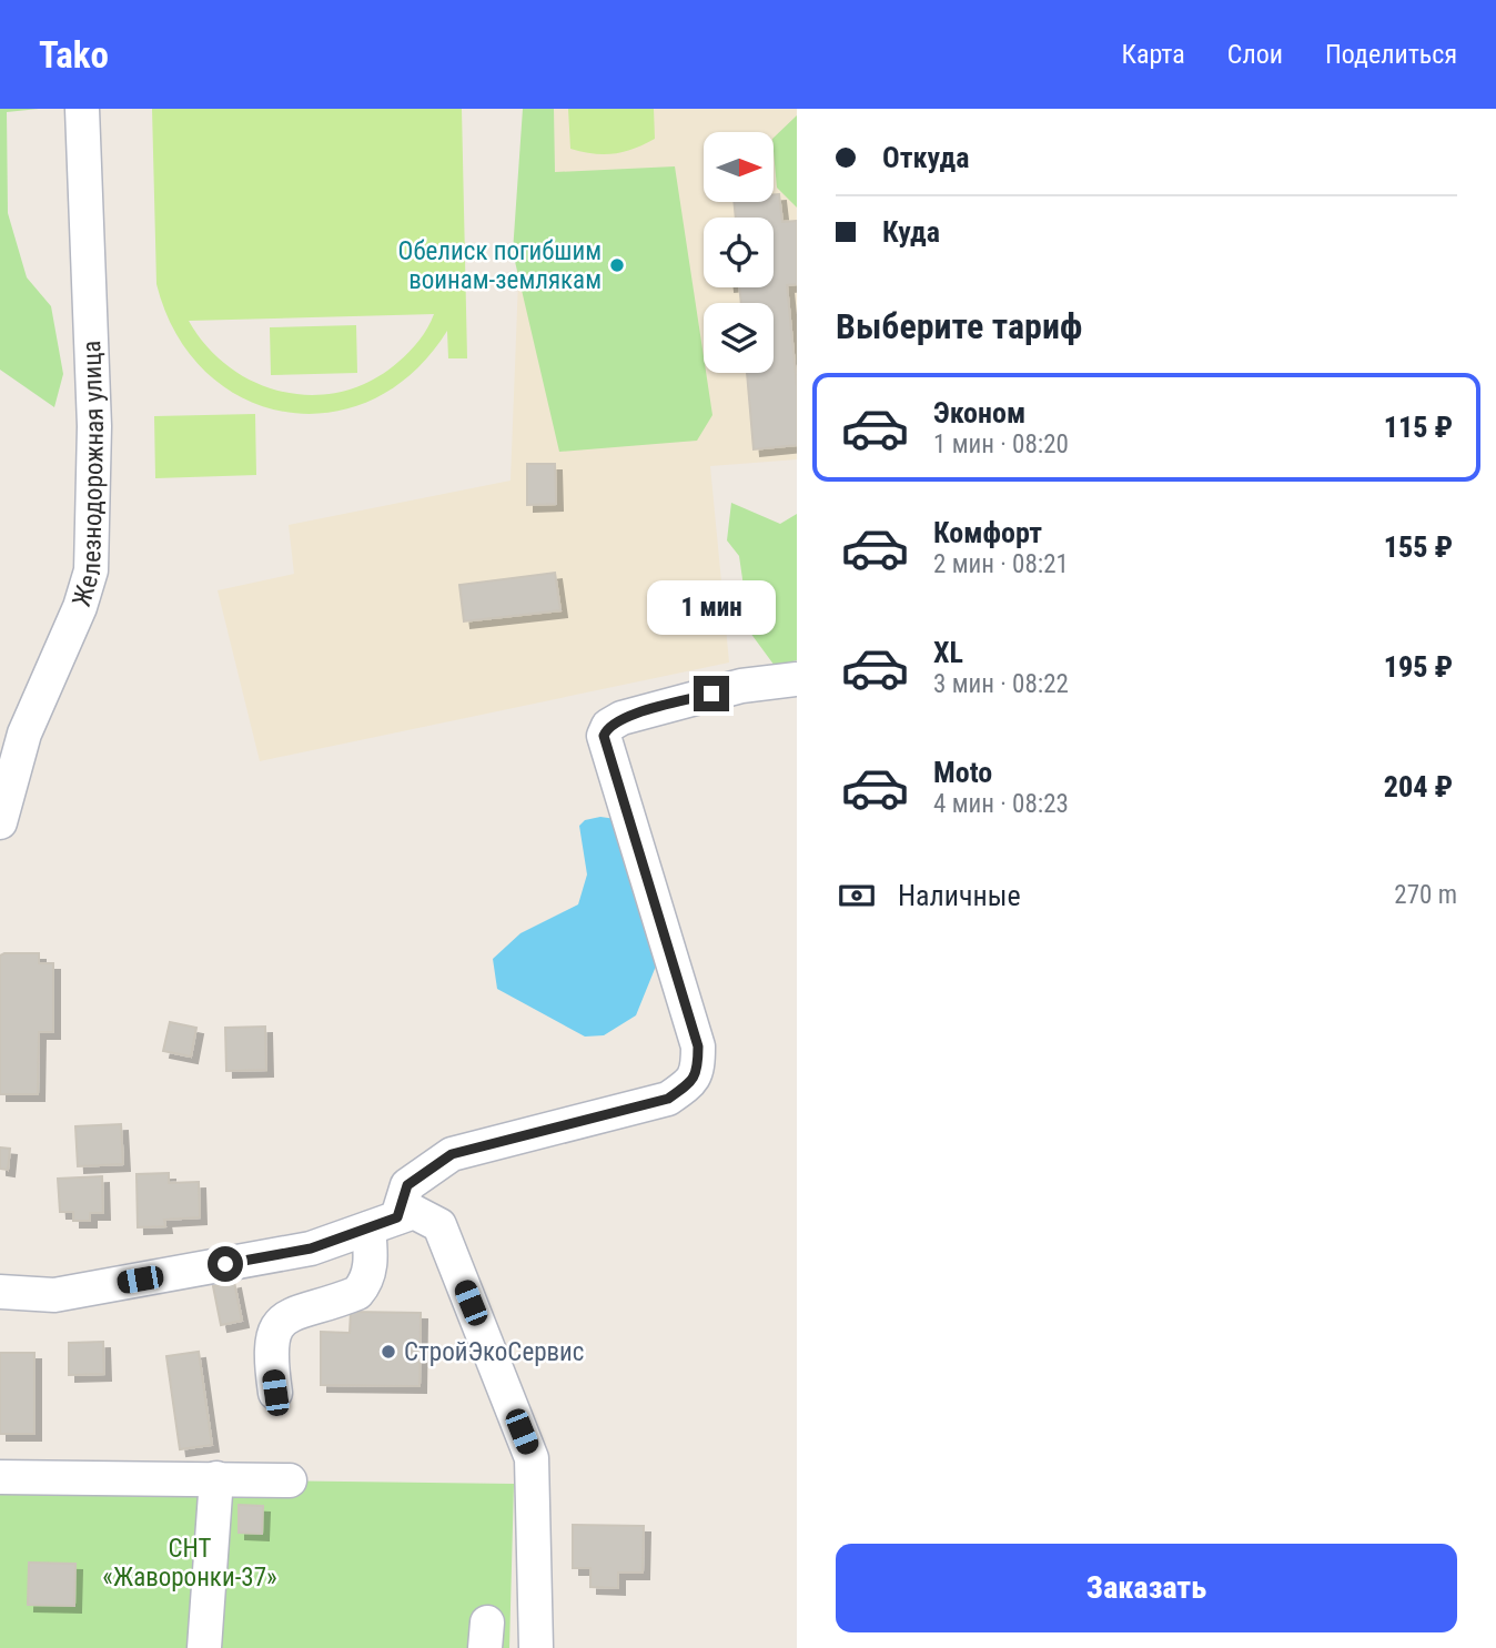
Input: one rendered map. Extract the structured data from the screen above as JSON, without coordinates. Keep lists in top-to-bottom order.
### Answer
{
  "streets": {
    "street": ["Железнодорожная улица"]
  },
  "parks": ["СНТ «Жаворонки-37»"],
  "places": ["Обелиск погибшим воинам-землякам", "СтройЭкоСервис"],
  "north": "right",
  "page": {
    "header": "Tako",
    "nav": ["Карта", "Слои", "Поделиться"],
    "banner": ["Откуда", "Куда"],
    "heading": "Выберите тариф",
    "list": [
      {
        "name": "Эконом",
        "note": "1 мин · 08:20",
        "value": "115 ₽"
      },
      {
        "name": "Комфорт",
        "note": "2 мин · 08:21",
        "value": "155 ₽"
      },
      {
        "name": "XL",
        "note": "3 мин · 08:22",
        "value": "195 ₽"
      },
      {
        "name": "Moto",
        "note": "4 мин · 08:23",
        "value": "204 ₽"
      }
    ],
    "bubble": "1 мин",
    "pay": ["Наличные", "270 m"],
    "buttons": "Заказать"
  }
}
